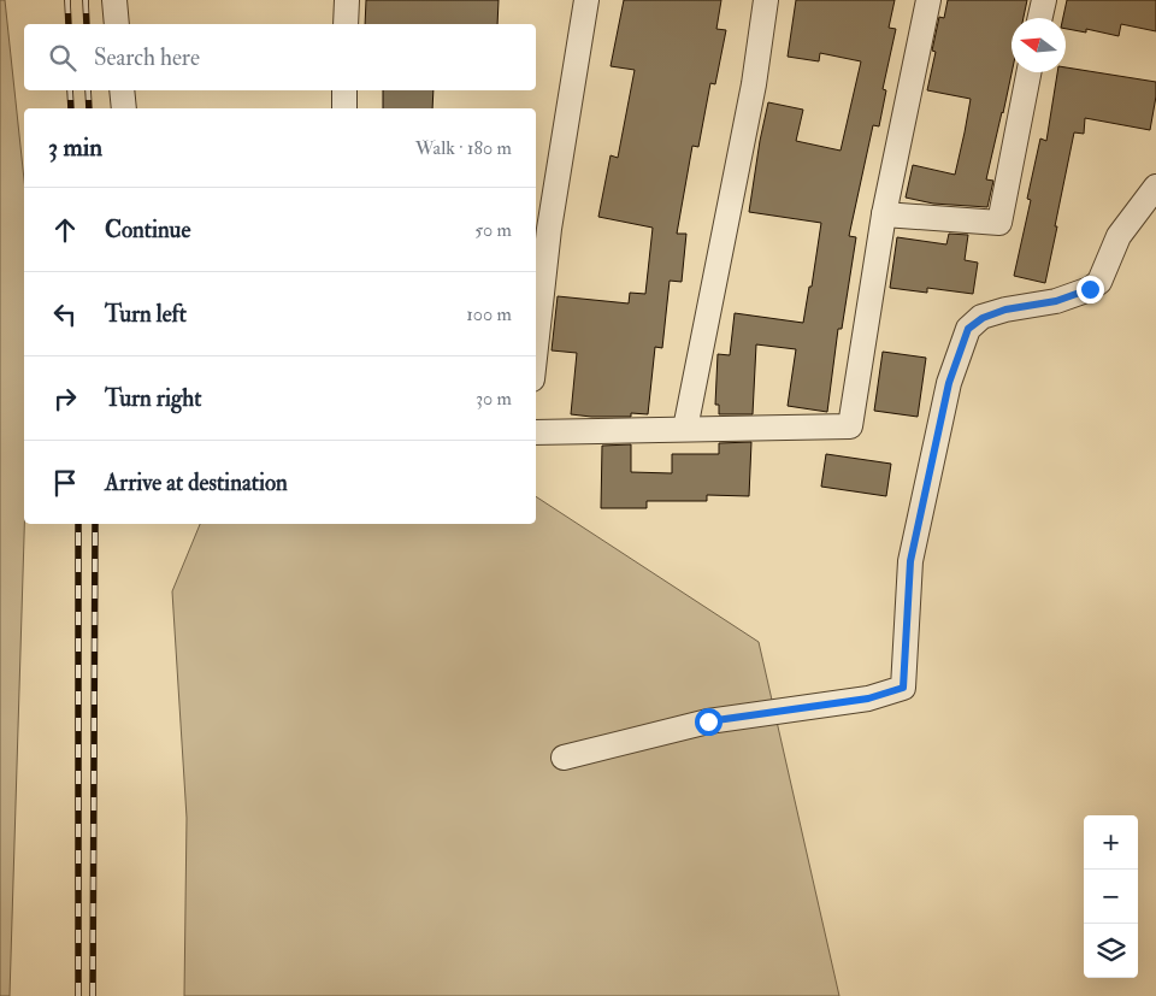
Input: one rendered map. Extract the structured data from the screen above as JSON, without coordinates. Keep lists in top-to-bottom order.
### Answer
{
  "north": "left",
  "page": {
    "search": "Search here",
    "heading": ["3 min", "Walk · 180 m"],
    "list": [
      ["Continue", "50 m"],
      ["Turn left", "100 m"],
      ["Turn right", "30 m"],
      "Arrive at destination"
    ],
    "map_buttons": ["+", "−"]
  }
}
